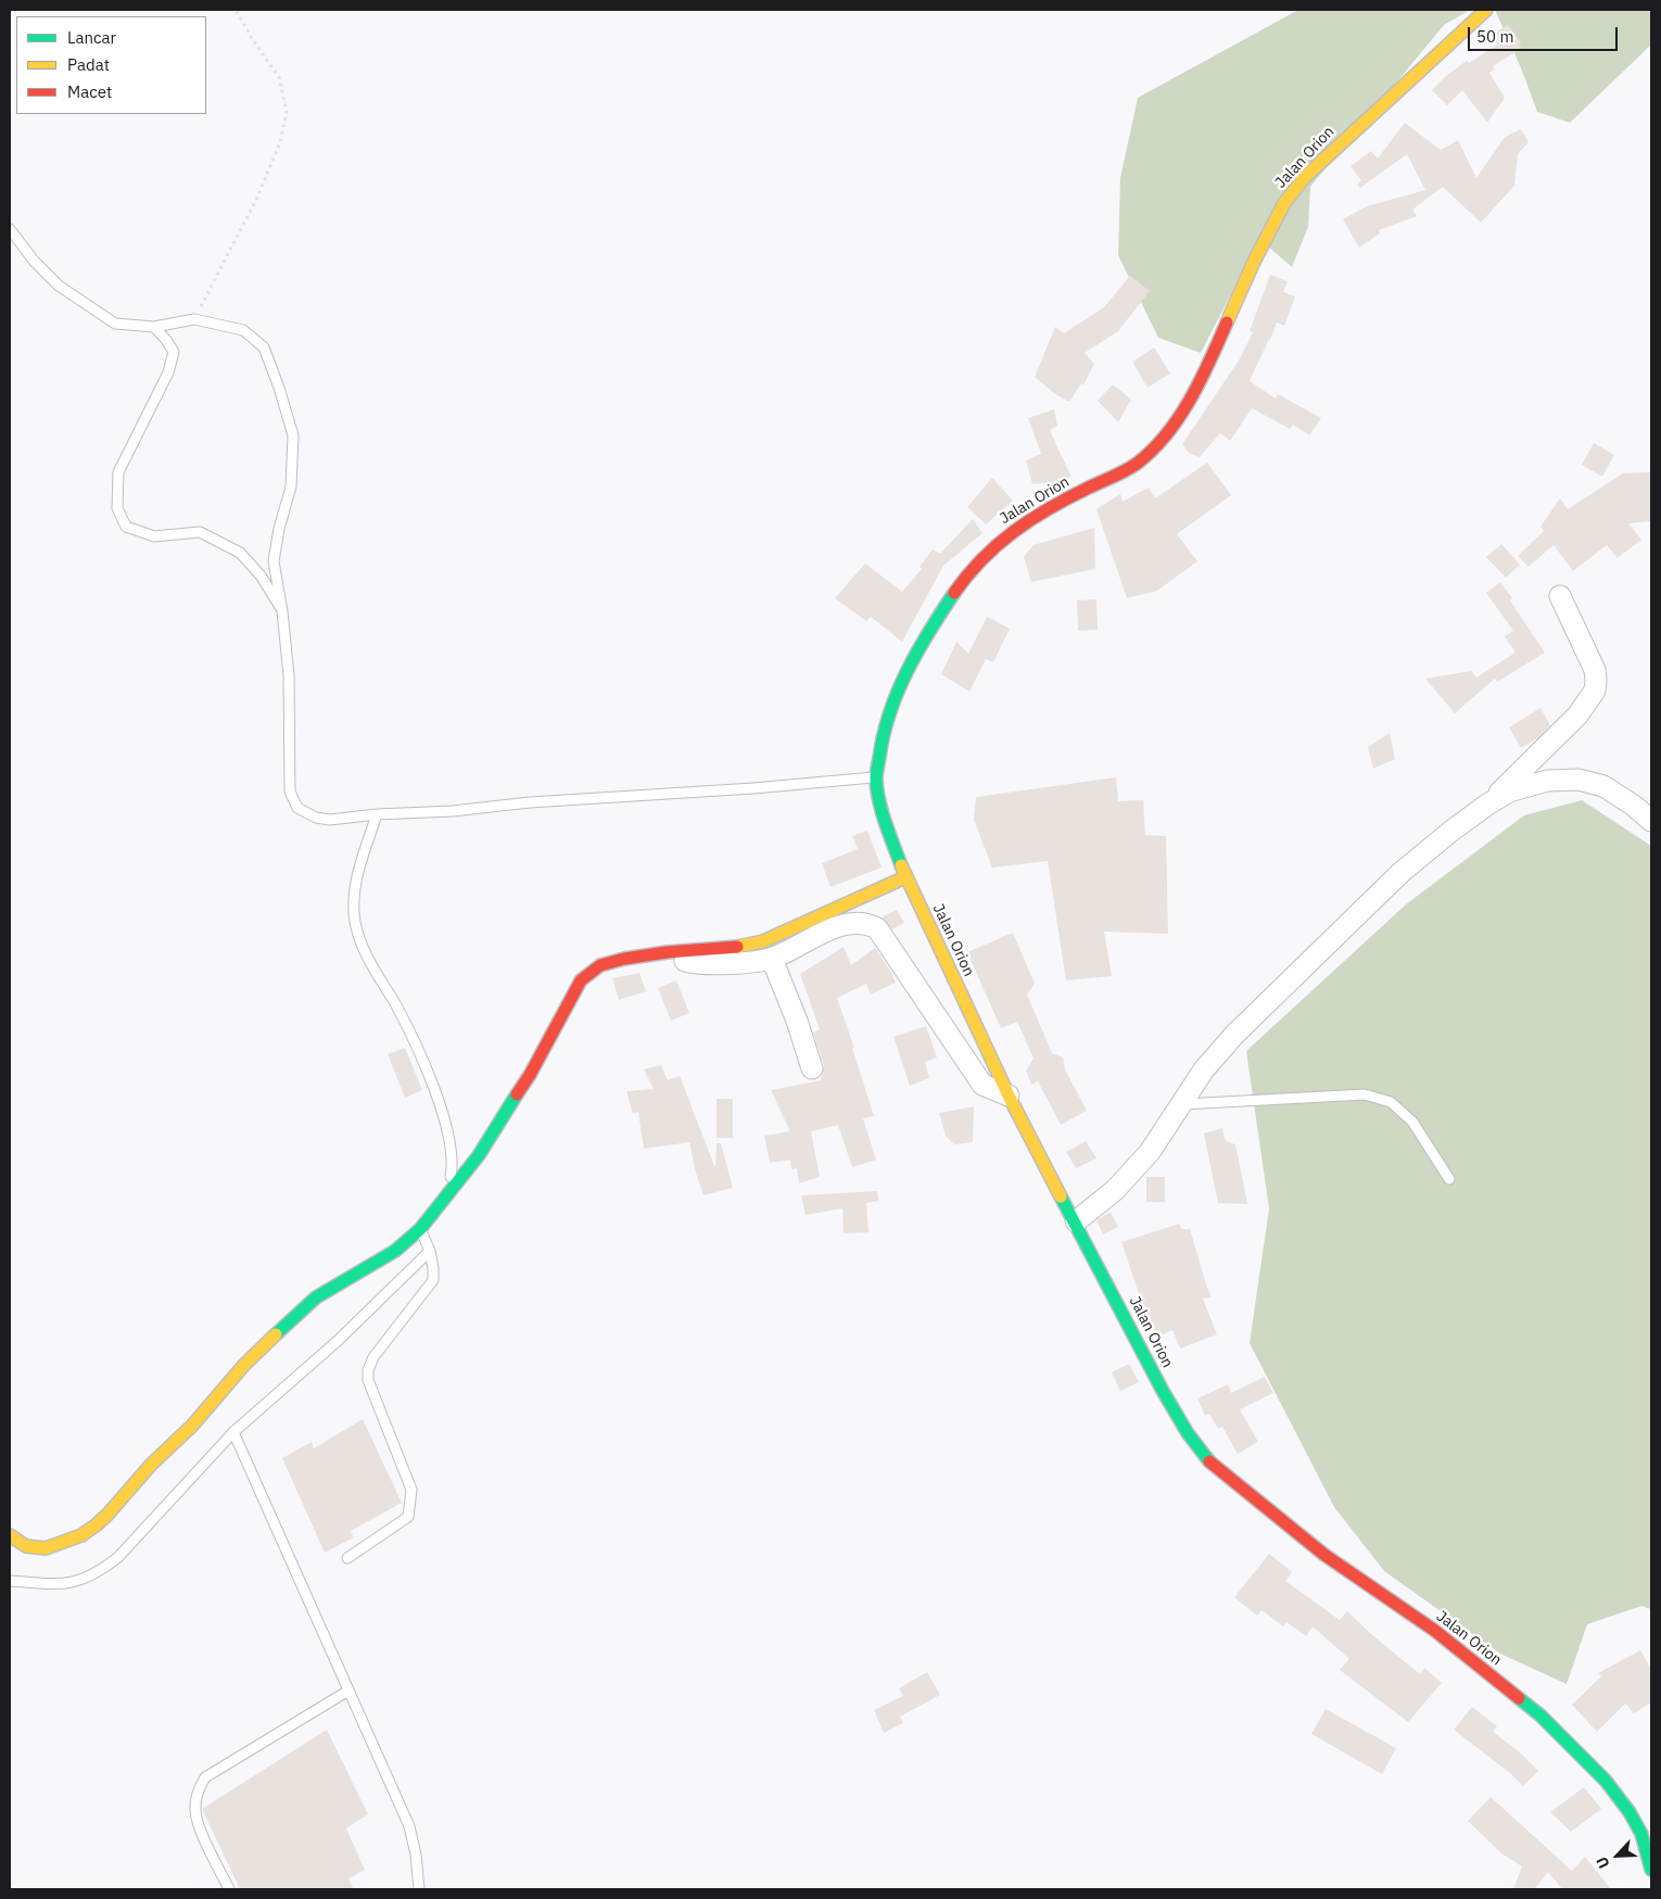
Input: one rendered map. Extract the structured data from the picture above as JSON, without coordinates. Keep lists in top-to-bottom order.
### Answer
{
  "streets": {
    "main road": ["Jalan Orion"]
  },
  "legend": ["Lancar", "Padat", "Macet"],
  "scale_bar": "50 m",
  "north": "bottom left"
}
